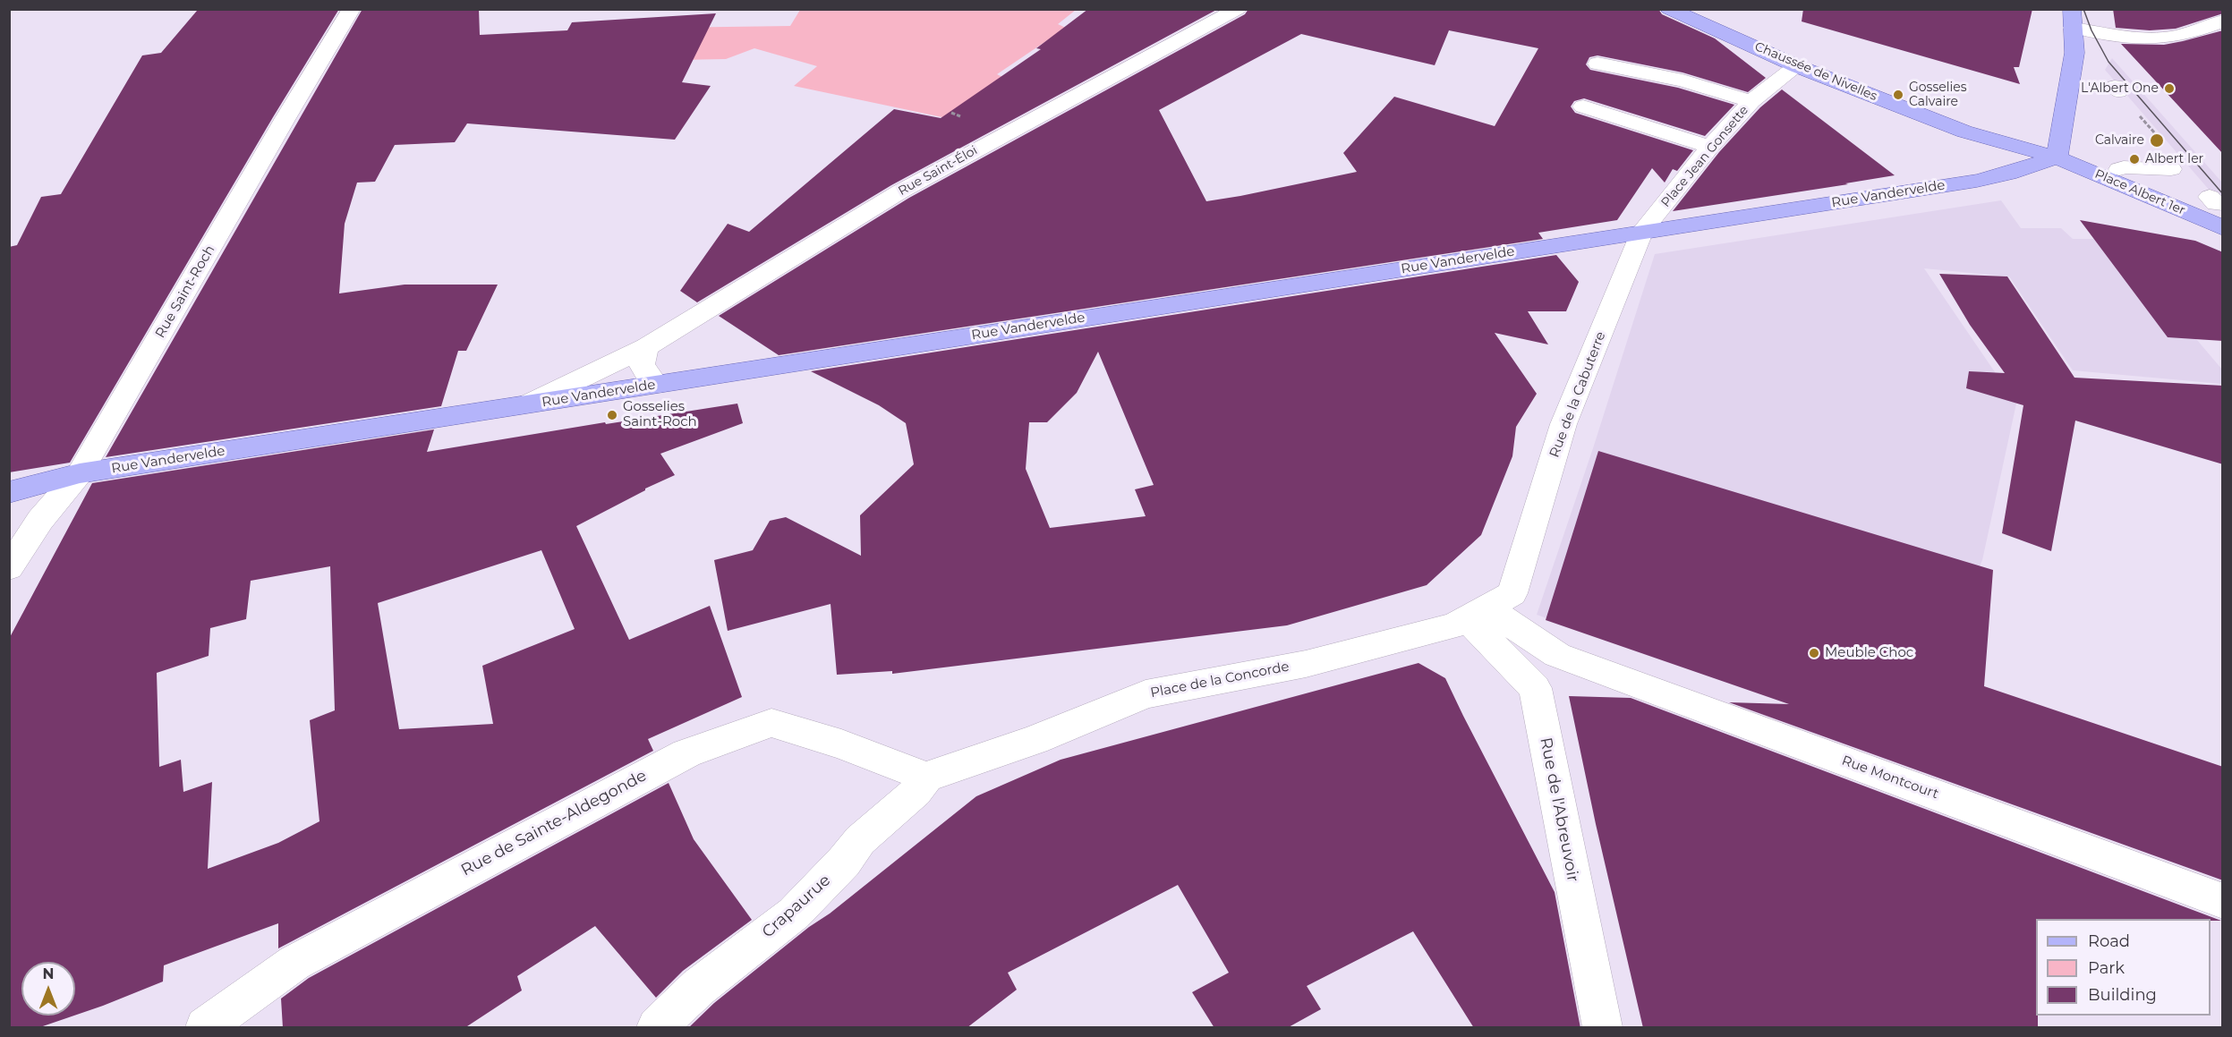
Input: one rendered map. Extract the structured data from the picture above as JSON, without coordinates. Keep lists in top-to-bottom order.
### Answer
{
  "streets": {
    "main road": ["Chaussée de Nivelles", "Place Albert 1er", "Rue Vandervelde"],
    "street": [
      "Place Jean Gonsette",
      "Rue Saint-Éloi",
      "Rue Saint-Roch",
      "Rue de la Cabuterre",
      "Place de la Concorde",
      "Rue Montcourt",
      "Rue de l'Abreuvoir",
      "Rue de Sainte-Aldegonde",
      "Crapaurue"
    ]
  },
  "crossings": [
    ["Chaussée de Nivelles", "Place Jean Gonsette"],
    ["Chaussée de Nivelles", "Place Albert 1er"],
    ["Chaussée de Nivelles", "Rue Vandervelde"],
    ["Place Jean Gonsette", "Rue Vandervelde"],
    ["Place Jean Gonsette", "Rue de la Cabuterre"],
    ["Rue Saint-Éloi", "Rue Vandervelde"],
    ["Place Albert 1er", "Rue Vandervelde"],
    ["Rue Vandervelde", "Rue Saint-Roch"],
    ["Rue Vandervelde", "Rue de la Cabuterre"],
    ["Rue de la Cabuterre", "Place de la Concorde"],
    ["Rue de la Cabuterre", "Rue Montcourt"],
    ["Place de la Concorde", "Rue Montcourt"],
    ["Place de la Concorde", "Rue de Sainte-Aldegonde"],
    ["Place de la Concorde", "Crapaurue"],
    ["Rue de Sainte-Aldegonde", "Crapaurue"]
  ],
  "places": [
    "L'Albert One",
    "Gosselies Calvaire",
    "Calvaire",
    "Albert Ier",
    "Gosselies Saint-Roch",
    "Meuble Choc"
  ],
  "legend": ["Road", "Park", "Building"],
  "north": "top"
}
